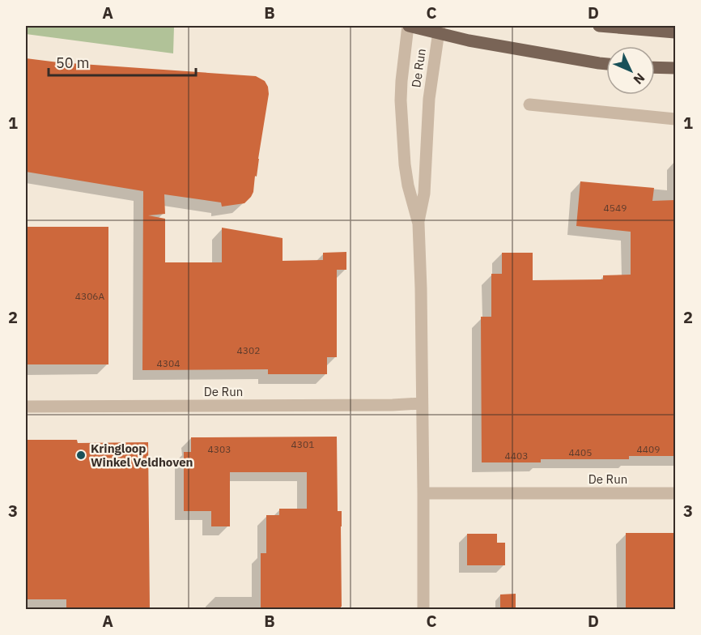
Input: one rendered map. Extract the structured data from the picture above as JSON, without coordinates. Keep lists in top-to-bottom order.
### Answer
{
  "streets": {
    "main road": ["De Run"]
  },
  "places": ["Kringloop Winkel Veldhoven"],
  "house_numbers": [
    "4549",
    "4306A",
    "4302",
    "4304",
    "4301",
    "4303",
    "4409",
    "4405",
    "4403"
  ],
  "scale_bar": "50 m",
  "north": "bottom right",
  "grid": {
    "columns": [
      "A",
      "B",
      "C",
      "D"
    ],
    "rows": ["1", "2", "3"]
  }
}
